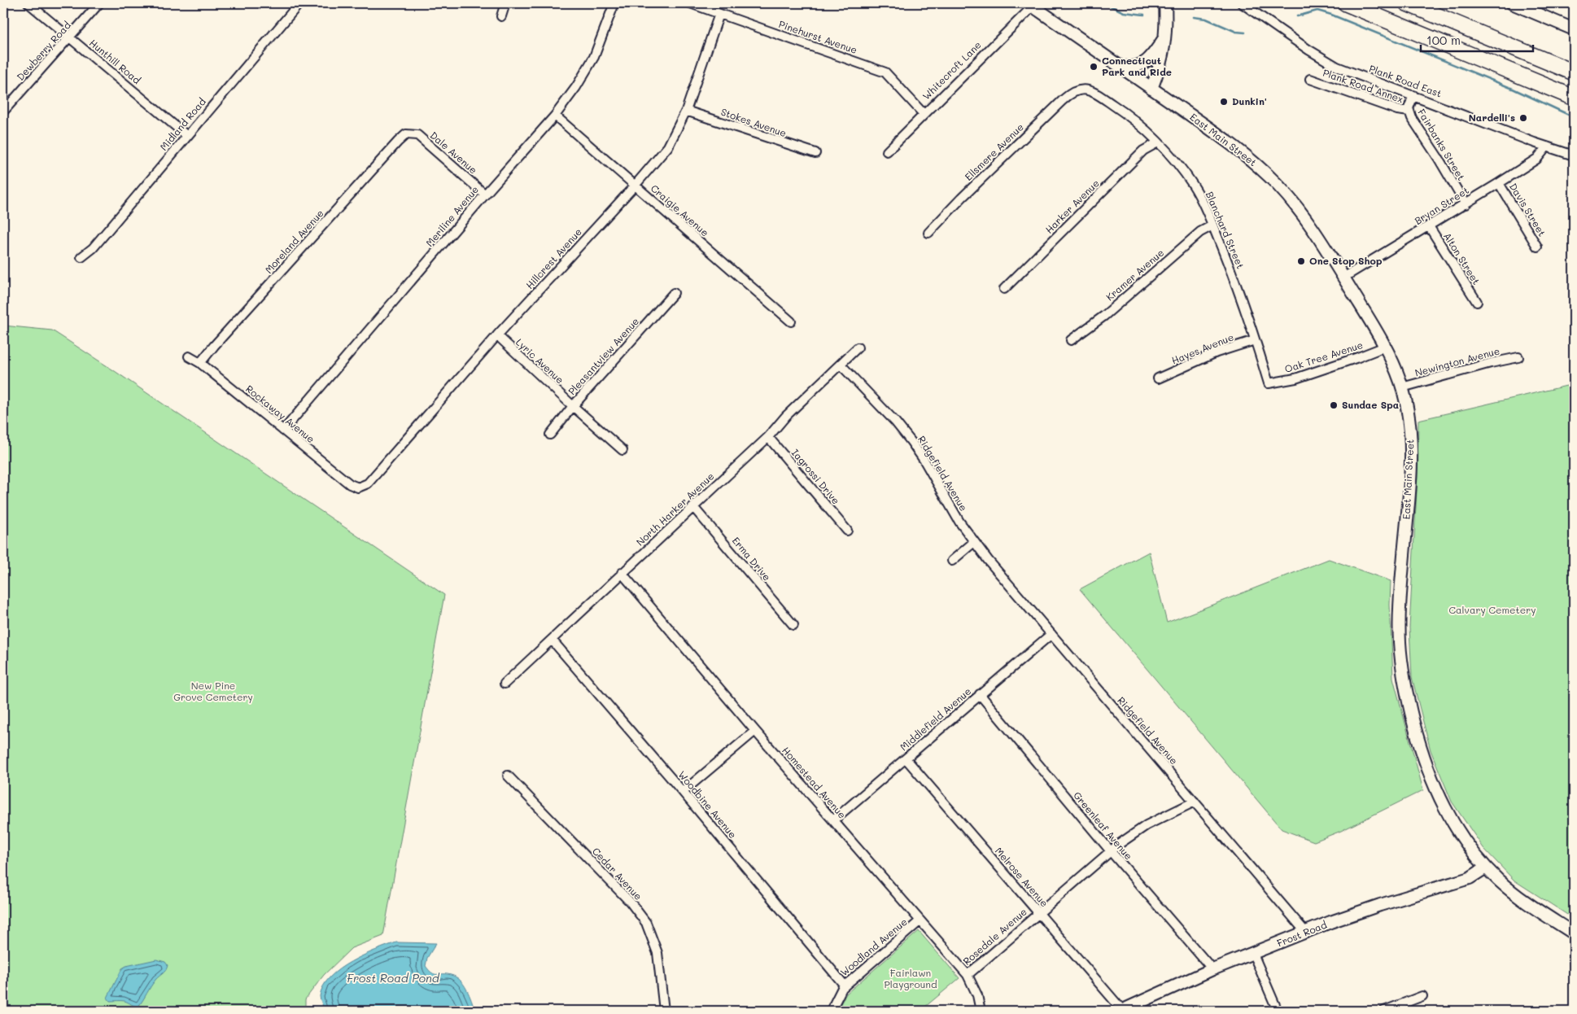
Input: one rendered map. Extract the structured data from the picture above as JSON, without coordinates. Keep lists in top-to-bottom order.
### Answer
{
  "streets": {
    "main road": ["East Main Street", "Frost Road"],
    "street": [
      "Pinehurst Avenue",
      "Dewberry Road",
      "Hunthill Road",
      "Whitecroft Lane",
      "Plank Road East",
      "Plank Road Annex",
      "Stokes Avenue",
      "Midland Road",
      "Fairbanks Street",
      "Ellsmere Avenue",
      "Dale Avenue",
      "Bryan Street",
      "Harker Avenue",
      "Davis Street",
      "Craigie Avenue",
      "Meriline Avenue",
      "Blanchard Street",
      "Moreland Avenue",
      "Hillcrest Avenue",
      "Alton Street",
      "Kramer Avenue",
      "Hayes Avenue",
      "Pleasantview Avenue",
      "Oak Tree Avenue",
      "Lyric Avenue",
      "Newington Avenue",
      "Rockaway Avenue",
      "Ridgefield Avenue",
      "Iagrossi Drive",
      "North Harker Avenue",
      "Erma Drive",
      "Middlefield Avenue",
      "Homestead Avenue",
      "Woodbine Avenue",
      "Greenleaf Avenue",
      "Cedar Avenue",
      "Melrose Avenue",
      "Rosedale Avenue",
      "Woodland Avenue"
    ]
  },
  "crossings": [
    ["Pinehurst Avenue", "Whitecroft Lane"],
    ["Pinehurst Avenue", "Hillcrest Avenue"],
    ["Dewberry Road", "Hunthill Road"],
    ["Hunthill Road", "Midland Road"],
    ["Whitecroft Lane", "East Main Street"],
    ["Plank Road East", "Fairbanks Street"],
    ["Plank Road East", "Bryan Street"],
    ["Plank Road Annex", "Fairbanks Street"],
    ["Stokes Avenue", "Hillcrest Avenue"],
    ["East Main Street", "Bryan Street"],
    ["East Main Street", "Oak Tree Avenue"],
    ["East Main Street", "Newington Avenue"],
    ["East Main Street", "Frost Road"],
    ["Fairbanks Street", "Bryan Street"],
    ["Ellsmere Avenue", "Blanchard Street"],
    ["Dale Avenue", "Meriline Avenue"],
    ["Dale Avenue", "Moreland Avenue"],
    ["Bryan Street", "Davis Street"],
    ["Bryan Street", "Alton Street"],
    ["Harker Avenue", "Blanchard Street"],
    ["Craigie Avenue", "Meriline Avenue"],
    ["Craigie Avenue", "Hillcrest Avenue"],
    ["Meriline Avenue", "Rockaway Avenue"],
    ["Blanchard Street", "Kramer Avenue"],
    ["Blanchard Street", "Hayes Avenue"],
    ["Blanchard Street", "Oak Tree Avenue"],
    ["Moreland Avenue", "Rockaway Avenue"],
    ["Hillcrest Avenue", "Lyric Avenue"],
    ["Hillcrest Avenue", "Rockaway Avenue"],
    ["Pleasantview Avenue", "Lyric Avenue"],
    ["Ridgefield Avenue", "North Harker Avenue"],
    ["Ridgefield Avenue", "Middlefield Avenue"],
    ["Ridgefield Avenue", "Frost Road"],
    ["Ridgefield Avenue", "Rosedale Avenue"],
    ["Iagrossi Drive", "North Harker Avenue"],
    ["North Harker Avenue", "Erma Drive"],
    ["North Harker Avenue", "Homestead Avenue"],
    ["North Harker Avenue", "Woodbine Avenue"],
    ["Middlefield Avenue", "Homestead Avenue"],
    ["Middlefield Avenue", "Greenleaf Avenue"],
    ["Middlefield Avenue", "Melrose Avenue"],
    ["Homestead Avenue", "Rosedale Avenue"],
    ["Homestead Avenue", "Woodland Avenue"],
    ["Woodbine Avenue", "Woodland Avenue"],
    ["Greenleaf Avenue", "Frost Road"],
    ["Greenleaf Avenue", "Rosedale Avenue"],
    ["Melrose Avenue", "Frost Road"],
    ["Melrose Avenue", "Rosedale Avenue"]
  ],
  "water": ["Frost Road Pond"],
  "parks": ["Calvary Cemetery", "New Pine Grove Cemetery", "Fairlawn Playground"],
  "places": [
    "Connecticut Park and Ride",
    "Dunkin'",
    "Nardelli's",
    "One Stop Shop",
    "Sundae Spa"
  ],
  "scale_bar": "100 m"
}
